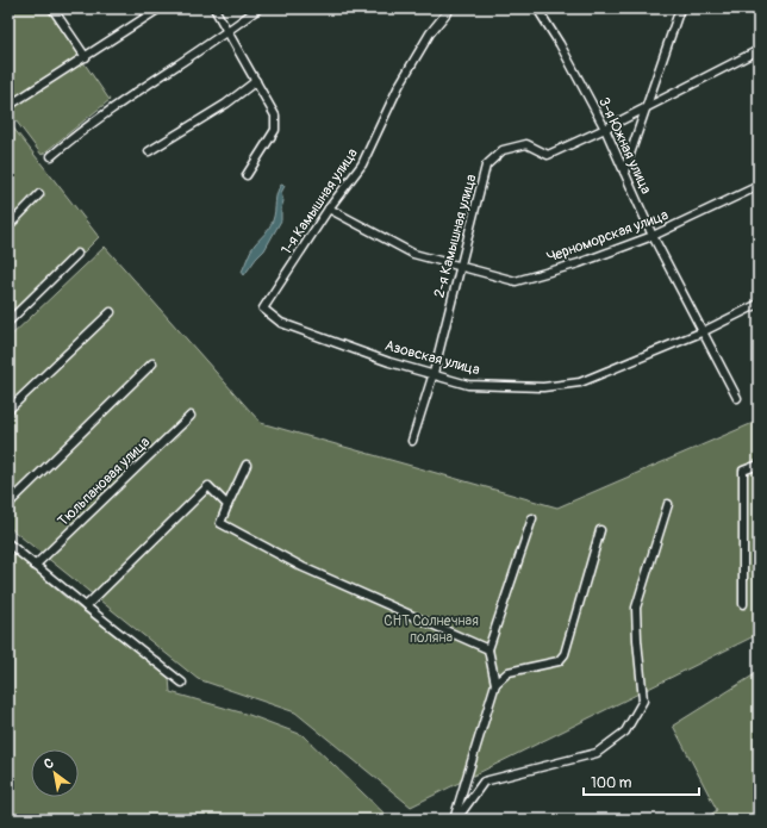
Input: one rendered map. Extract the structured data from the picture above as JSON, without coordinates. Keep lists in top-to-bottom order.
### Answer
{
  "streets": {
    "street": [
      "3-я Южная улица",
      "1-я Камышная улица",
      "2-я Камышная улица",
      "Черноморская улица",
      "Азовская улица",
      "Тюльпановая улица"
    ]
  },
  "crossings": [
    ["3-я Южная улица", "2-я Камышная улица"],
    ["3-я Южная улица", "Черноморская улица"],
    ["3-я Южная улица", "Азовская улица"],
    ["1-я Камышная улица", "Черноморская улица"],
    ["1-я Камышная улица", "Азовская улица"],
    ["2-я Камышная улица", "Черноморская улица"],
    ["2-я Камышная улица", "Азовская улица"]
  ],
  "parks": ["СНТ Солнечная поляна"],
  "scale_bar": "100 m",
  "north": "top left"
}
